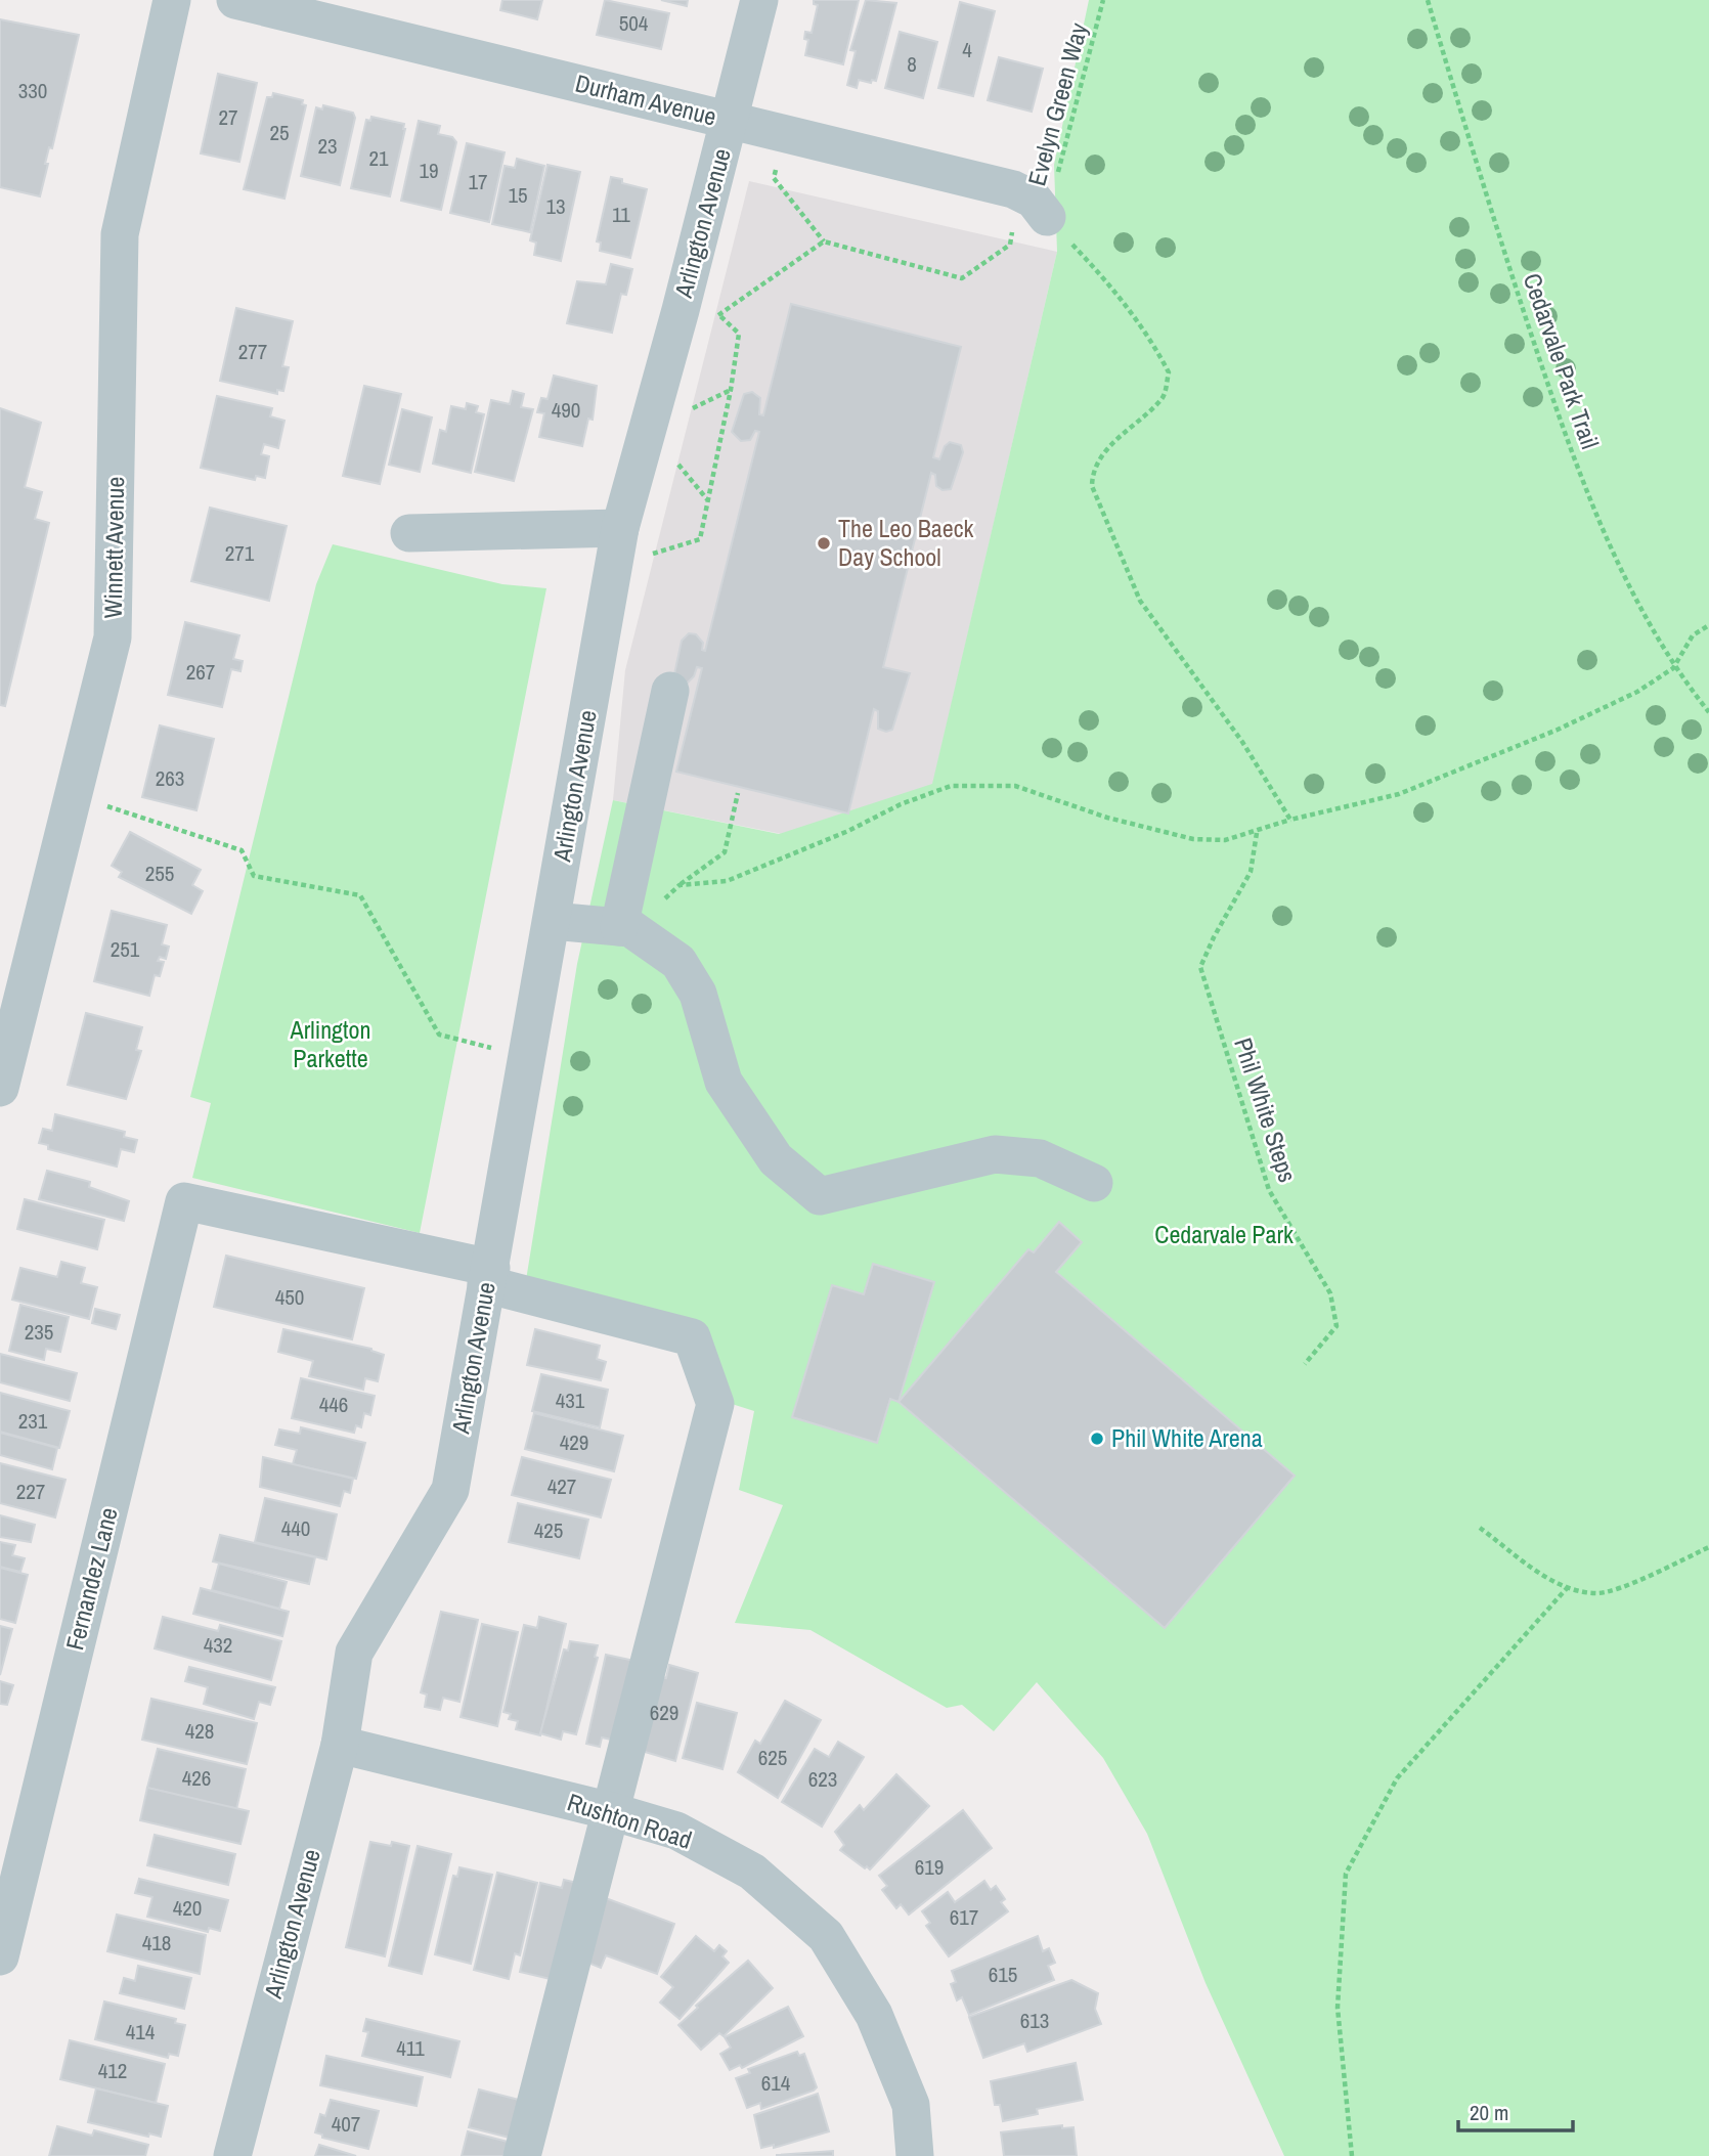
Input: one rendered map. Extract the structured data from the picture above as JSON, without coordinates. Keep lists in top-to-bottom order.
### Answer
{
  "streets": {
    "street": [
      "Durham Avenue",
      "Arlington Avenue",
      "Winnett Avenue",
      "Fernandez Lane",
      "Rushton Road"
    ],
    "path": ["Evelyn Green Way", "Cedarvale Park Trail", "Phil White Steps"]
  },
  "crossings": [
    ["Durham Avenue", "Evelyn Green Way"],
    ["Durham Avenue", "Arlington Avenue"],
    ["Arlington Avenue", "Fernandez Lane"],
    ["Arlington Avenue", "Rushton Road"]
  ],
  "parks": ["Arlington Parkette", "Cedarvale Park"],
  "places": ["The Leo Baeck Day School", "Phil White Arena"],
  "house_numbers": [
    "504",
    "4",
    "8",
    "330",
    "27",
    "25",
    "23",
    "21",
    "19",
    "17",
    "15",
    "13",
    "11",
    "277",
    "490",
    "271",
    "267",
    "263",
    "255",
    "251",
    "450",
    "235",
    "431",
    "446",
    "231",
    "429",
    "427",
    "227",
    "440",
    "425",
    "432",
    "629",
    "428",
    "625",
    "426",
    "623",
    "619",
    "420",
    "617",
    "418",
    "615",
    "613",
    "414",
    "411",
    "412",
    "614",
    "407"
  ],
  "scale_bar": "20 m"
}
